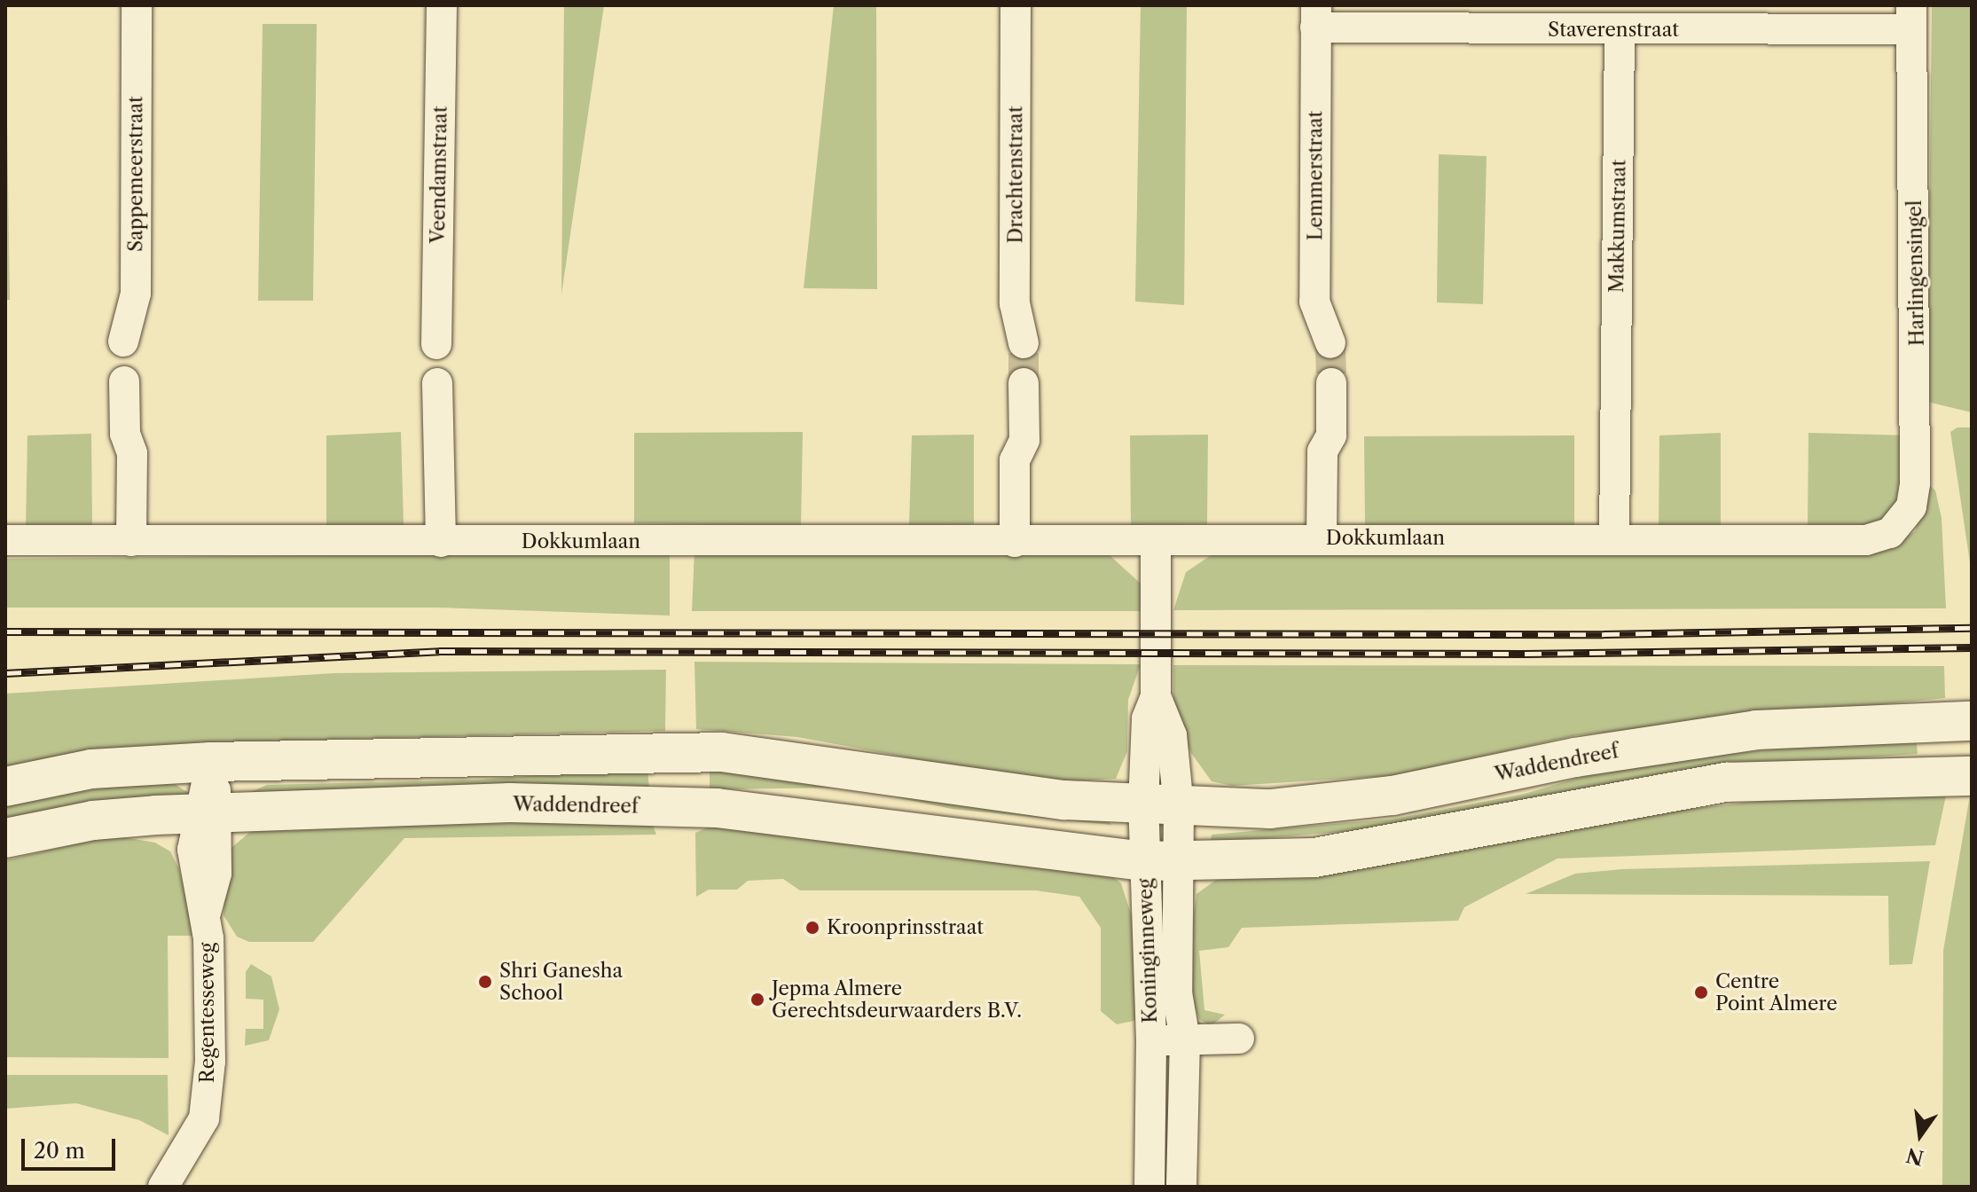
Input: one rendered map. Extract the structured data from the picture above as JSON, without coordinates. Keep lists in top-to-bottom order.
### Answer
{
  "streets": {
    "main road": ["Waddendreef"],
    "street": [
      "Staverenstraat",
      "Sappemeerstraat",
      "Veendamstraat",
      "Drachtenstraat",
      "Lemmerstraat",
      "Makkumstraat",
      "Harlingensingel",
      "Dokkumlaan",
      "Koninginneweg",
      "Regentesseweg"
    ]
  },
  "crossings": [
    ["Staverenstraat", "Lemmerstraat"],
    ["Staverenstraat", "Makkumstraat"],
    ["Staverenstraat", "Harlingensingel"],
    ["Makkumstraat", "Dokkumlaan"],
    ["Harlingensingel", "Dokkumlaan"],
    ["Waddendreef", "Koninginneweg"],
    ["Waddendreef", "Regentesseweg"]
  ],
  "places": [
    "Kroonprinsstraat",
    "Shri Ganesha School",
    "Centre Point Almere",
    "Jepma Almere Gerechtsdeurwaarders B.V."
  ],
  "scale_bar": "20 m",
  "north": "bottom"
}
